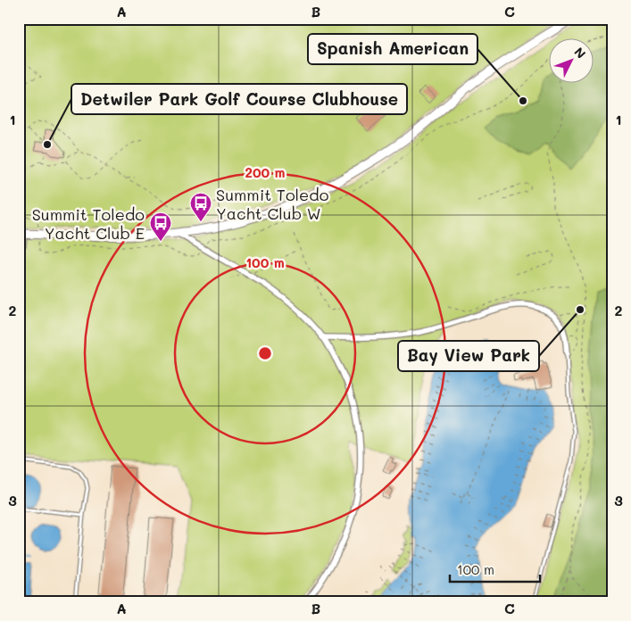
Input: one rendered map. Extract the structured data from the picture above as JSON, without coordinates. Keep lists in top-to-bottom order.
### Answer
{
  "places": {
    "other": ["Spanish American", "Detwiler Park Golf Course Clubhouse", "Bay View Park"],
    "bus stop": ["Summit Toledo Yacht Club W", "Summit Toledo Yacht Club E"]
  },
  "scale_bar": "100 m",
  "north": "top right",
  "grid": {
    "columns": ["A", "B", "C"],
    "rows": ["1", "2", "3"]
  },
  "rings": ["200 m", "100 m"]
}
